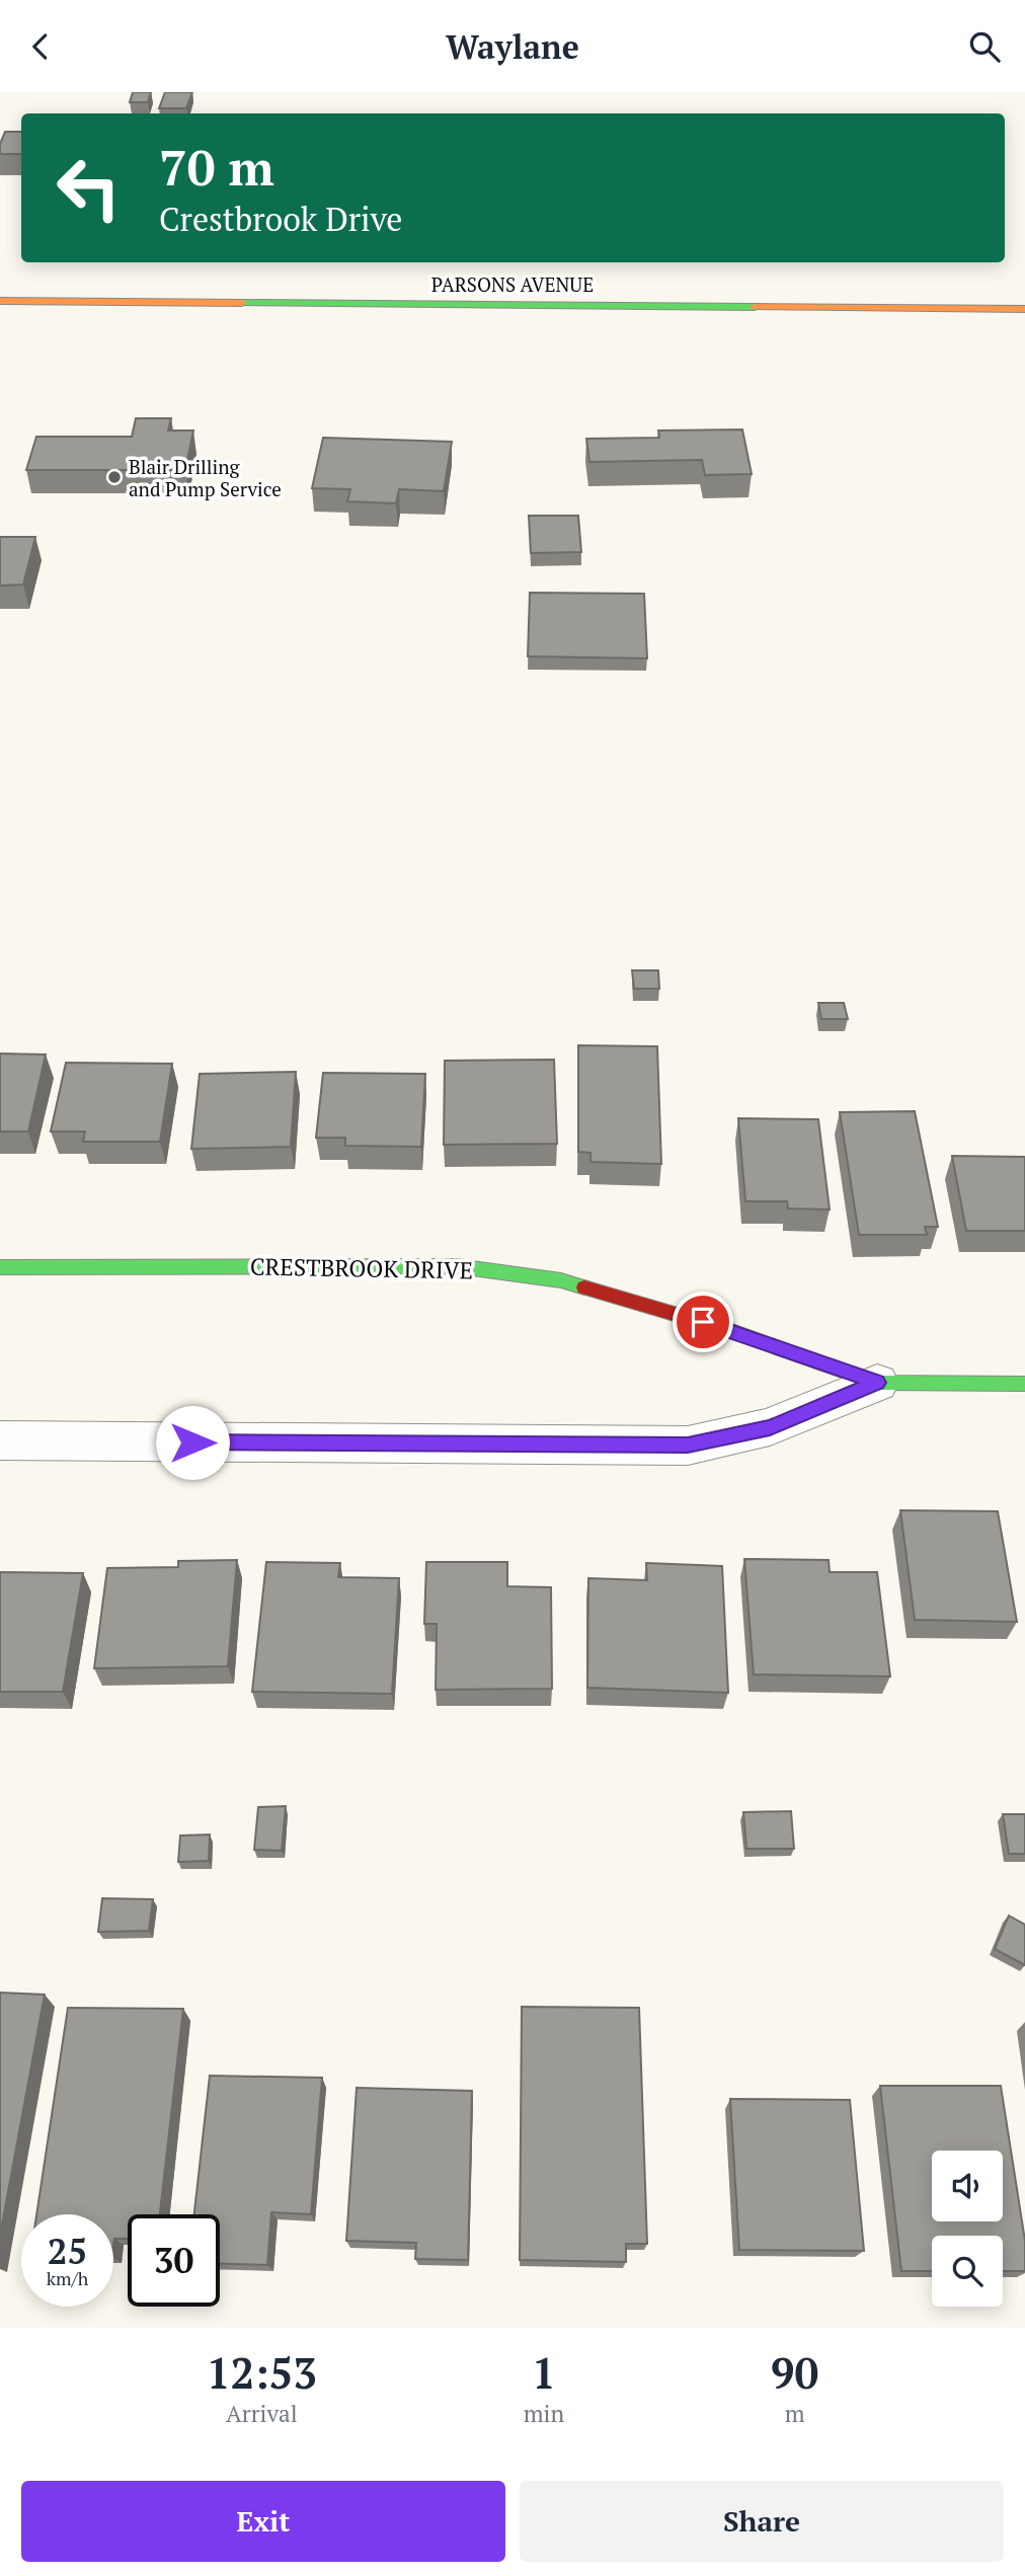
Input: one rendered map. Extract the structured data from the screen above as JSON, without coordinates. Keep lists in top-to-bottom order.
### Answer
{
  "streets": {
    "street": ["PARSONS AVENUE", "CRESTBROOK DRIVE"]
  },
  "places": ["Blair Drilling and Pump Service"],
  "page": {
    "header": "Waylane",
    "turn": ["70 m", "Crestbrook Drive"],
    "speed": "25 km/h",
    "limit": "30",
    "eta": [
      "12:53",
      "Arrival",
      "1",
      "min",
      "90",
      "m"
    ],
    "buttons": ["Exit", "Share"]
  }
}
